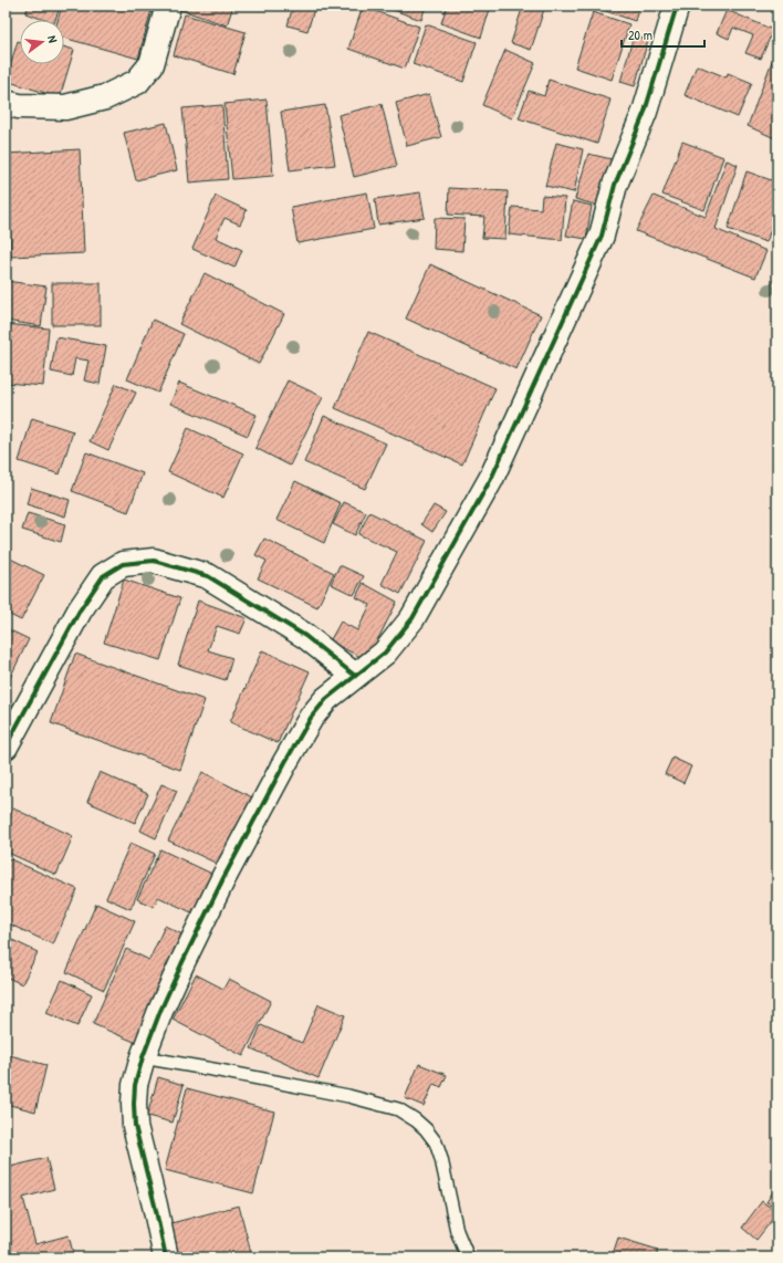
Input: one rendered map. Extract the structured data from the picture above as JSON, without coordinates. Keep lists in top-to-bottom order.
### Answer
{
  "scale_bar": "20 m",
  "north": "right"
}
